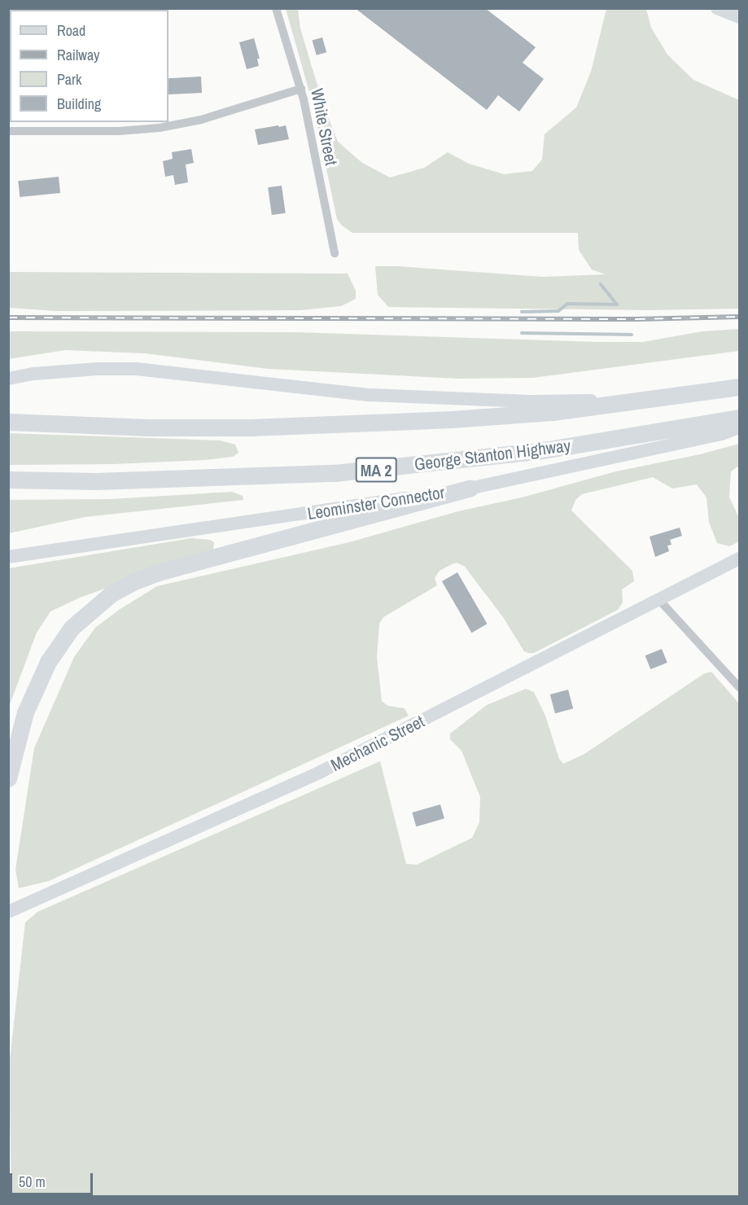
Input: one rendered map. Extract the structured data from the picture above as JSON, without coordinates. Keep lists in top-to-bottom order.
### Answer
{
  "streets": {
    "highway": ["George Stanton Highway", "MA 2"],
    "main road": ["Leominster Connector", "Mechanic Street"],
    "street": ["White Street"]
  },
  "legend": [
    "Road",
    "Railway",
    "Park",
    "Building"
  ],
  "scale_bar": "50 m"
}
